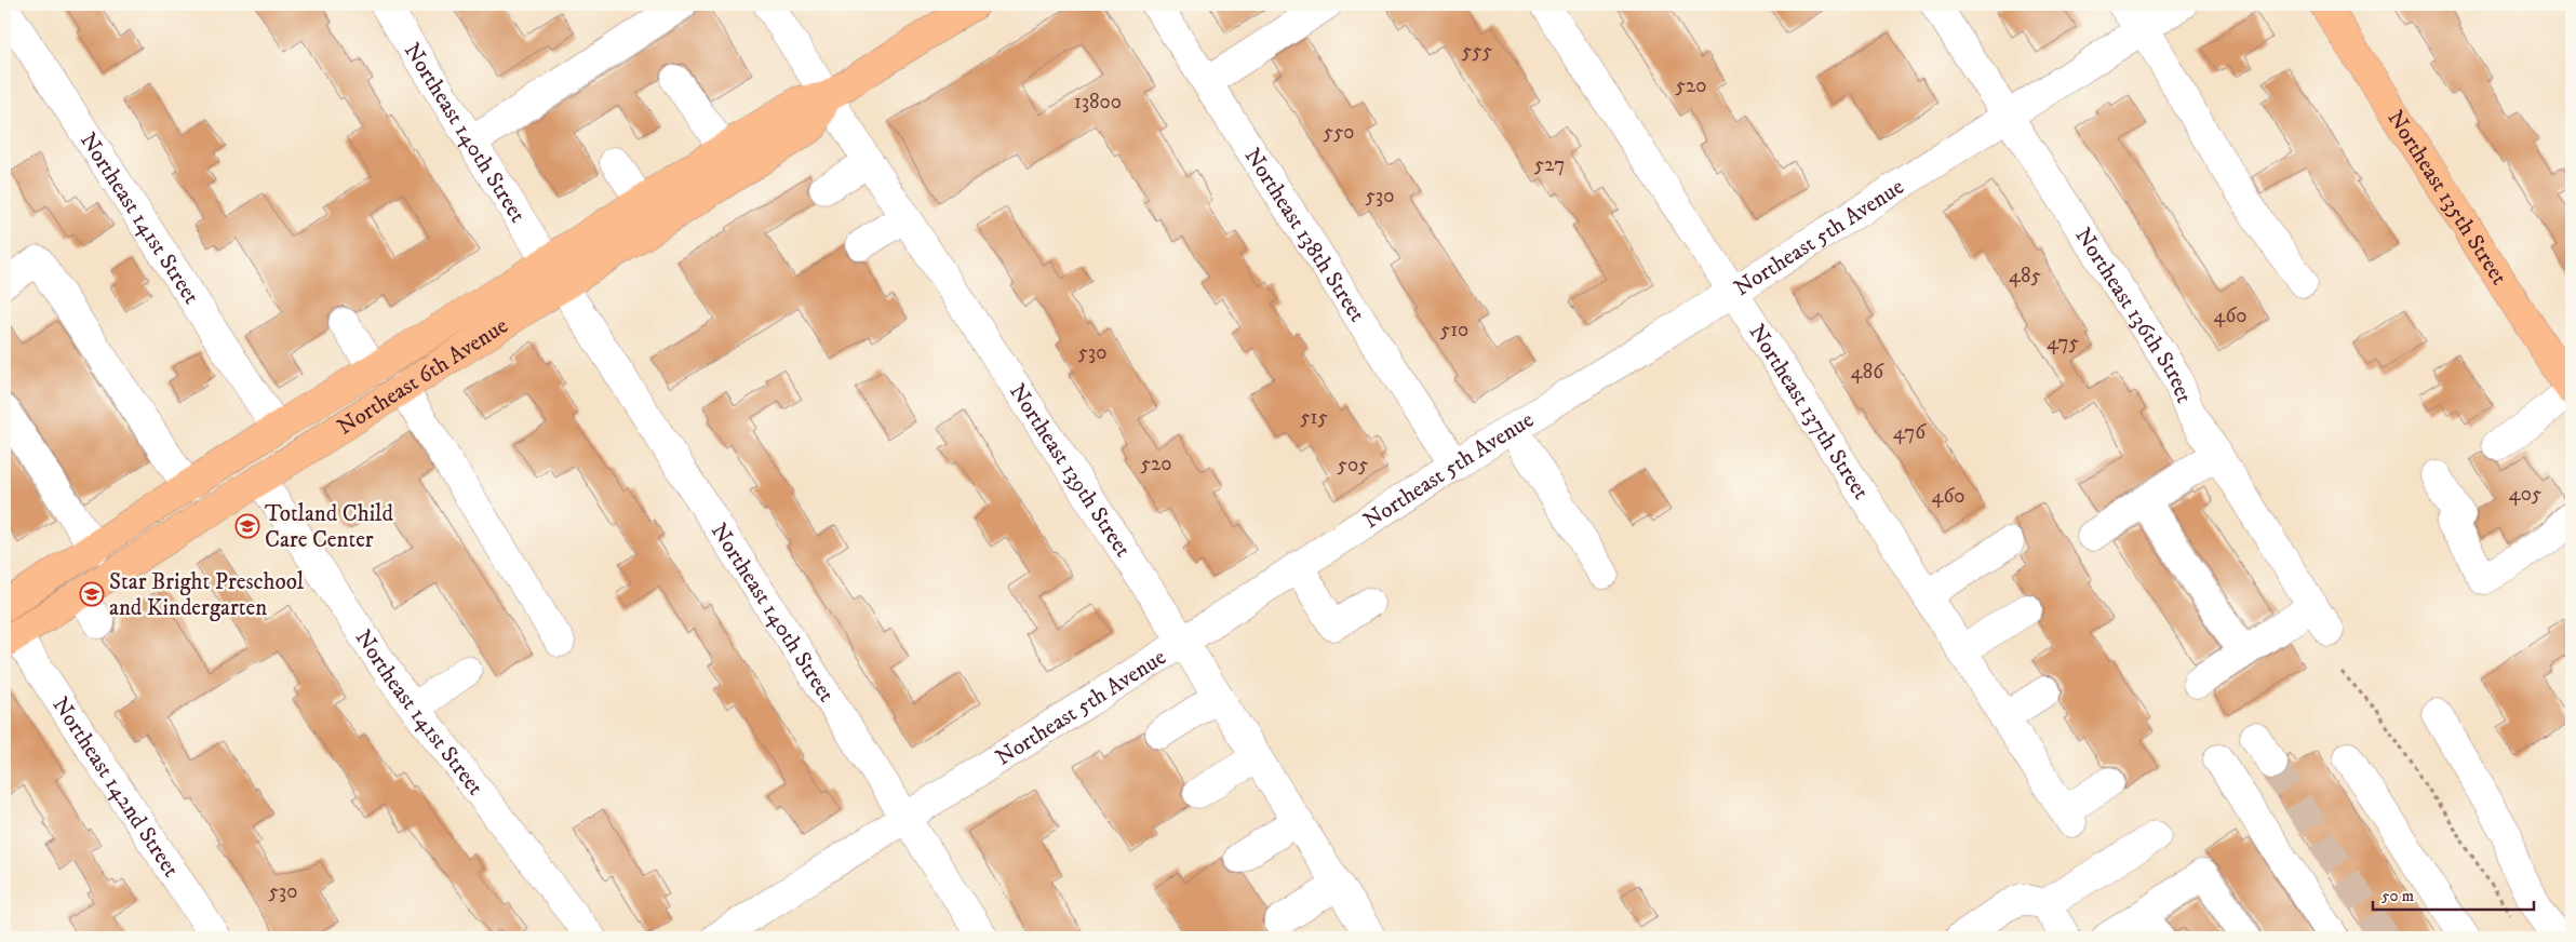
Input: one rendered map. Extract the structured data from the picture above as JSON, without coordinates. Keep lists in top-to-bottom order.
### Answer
{
  "streets": {
    "main road": ["Northeast 135th Street", "Northeast 6th Avenue"],
    "street": [
      "Northeast 140th Street",
      "Northeast 141st Street",
      "Northeast 138th Street",
      "Northeast 5th Avenue",
      "Northeast 136th Street",
      "Northeast 137th Street",
      "Northeast 139th Street",
      "Northeast 142nd Street"
    ]
  },
  "crossings": [
    ["Northeast 140th Street", "Northeast 5th Avenue"],
    ["Northeast 140th Street", "Northeast 6th Avenue"],
    ["Northeast 141st Street", "Northeast 6th Avenue"],
    ["Northeast 138th Street", "Northeast 5th Avenue"],
    ["Northeast 5th Avenue", "Northeast 136th Street"],
    ["Northeast 5th Avenue", "Northeast 137th Street"],
    ["Northeast 5th Avenue", "Northeast 139th Street"],
    ["Northeast 6th Avenue", "Northeast 139th Street"],
    ["Northeast 6th Avenue", "Northeast 142nd Street"]
  ],
  "places": {
    "school or university": ["Totland Child Care Center", "Star Bright Preschool and Kindergarten"]
  },
  "house_numbers": [
    "555",
    "520",
    "13800",
    "550",
    "527",
    "530",
    "485",
    "460",
    "510",
    "475",
    "530",
    "486",
    "515",
    "476",
    "520",
    "505",
    "405",
    "460",
    "530"
  ],
  "scale_bar": "50 m"
}
